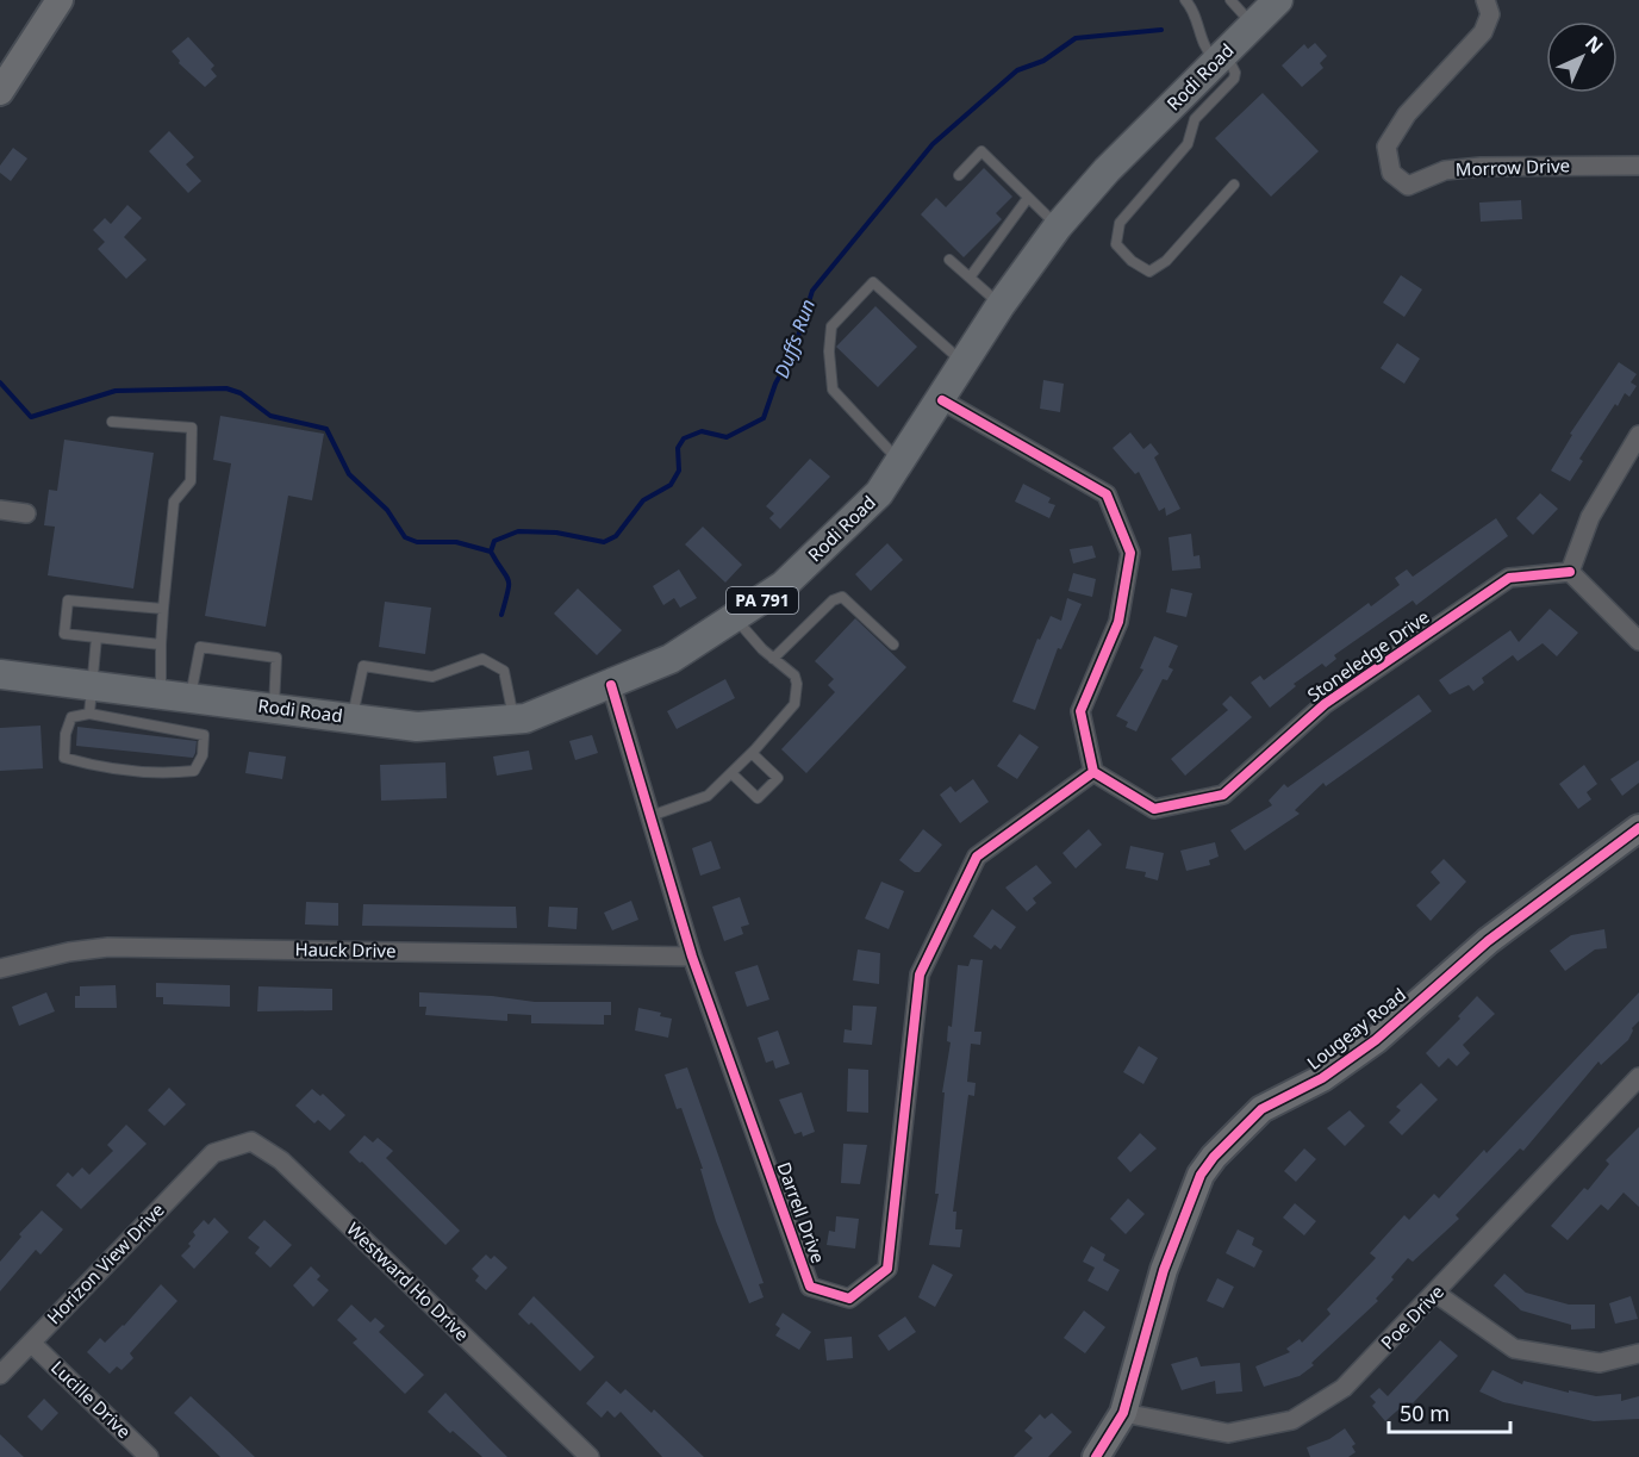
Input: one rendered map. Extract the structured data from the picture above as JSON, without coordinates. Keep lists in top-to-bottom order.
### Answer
{
  "streets": {
    "main road": ["Rodi Road", "PA 791"],
    "street": [
      "Morrow Drive",
      "Stoneledge Drive",
      "Hauck Drive",
      "Lougeay Road",
      "Darrell Drive",
      "Horizon View Drive",
      "Westward Ho Drive",
      "Poe Drive",
      "Lucille Drive"
    ]
  },
  "crossings": [
    ["Rodi Road", "Darrell Drive"],
    ["Stoneledge Drive", "Darrell Drive"],
    ["Hauck Drive", "Darrell Drive"],
    ["Lougeay Road", "Poe Drive"],
    ["Horizon View Drive", "Westward Ho Drive"],
    ["Horizon View Drive", "Lucille Drive"]
  ],
  "water": ["Duffs Run"],
  "scale_bar": "50 m",
  "north": "top right"
}
